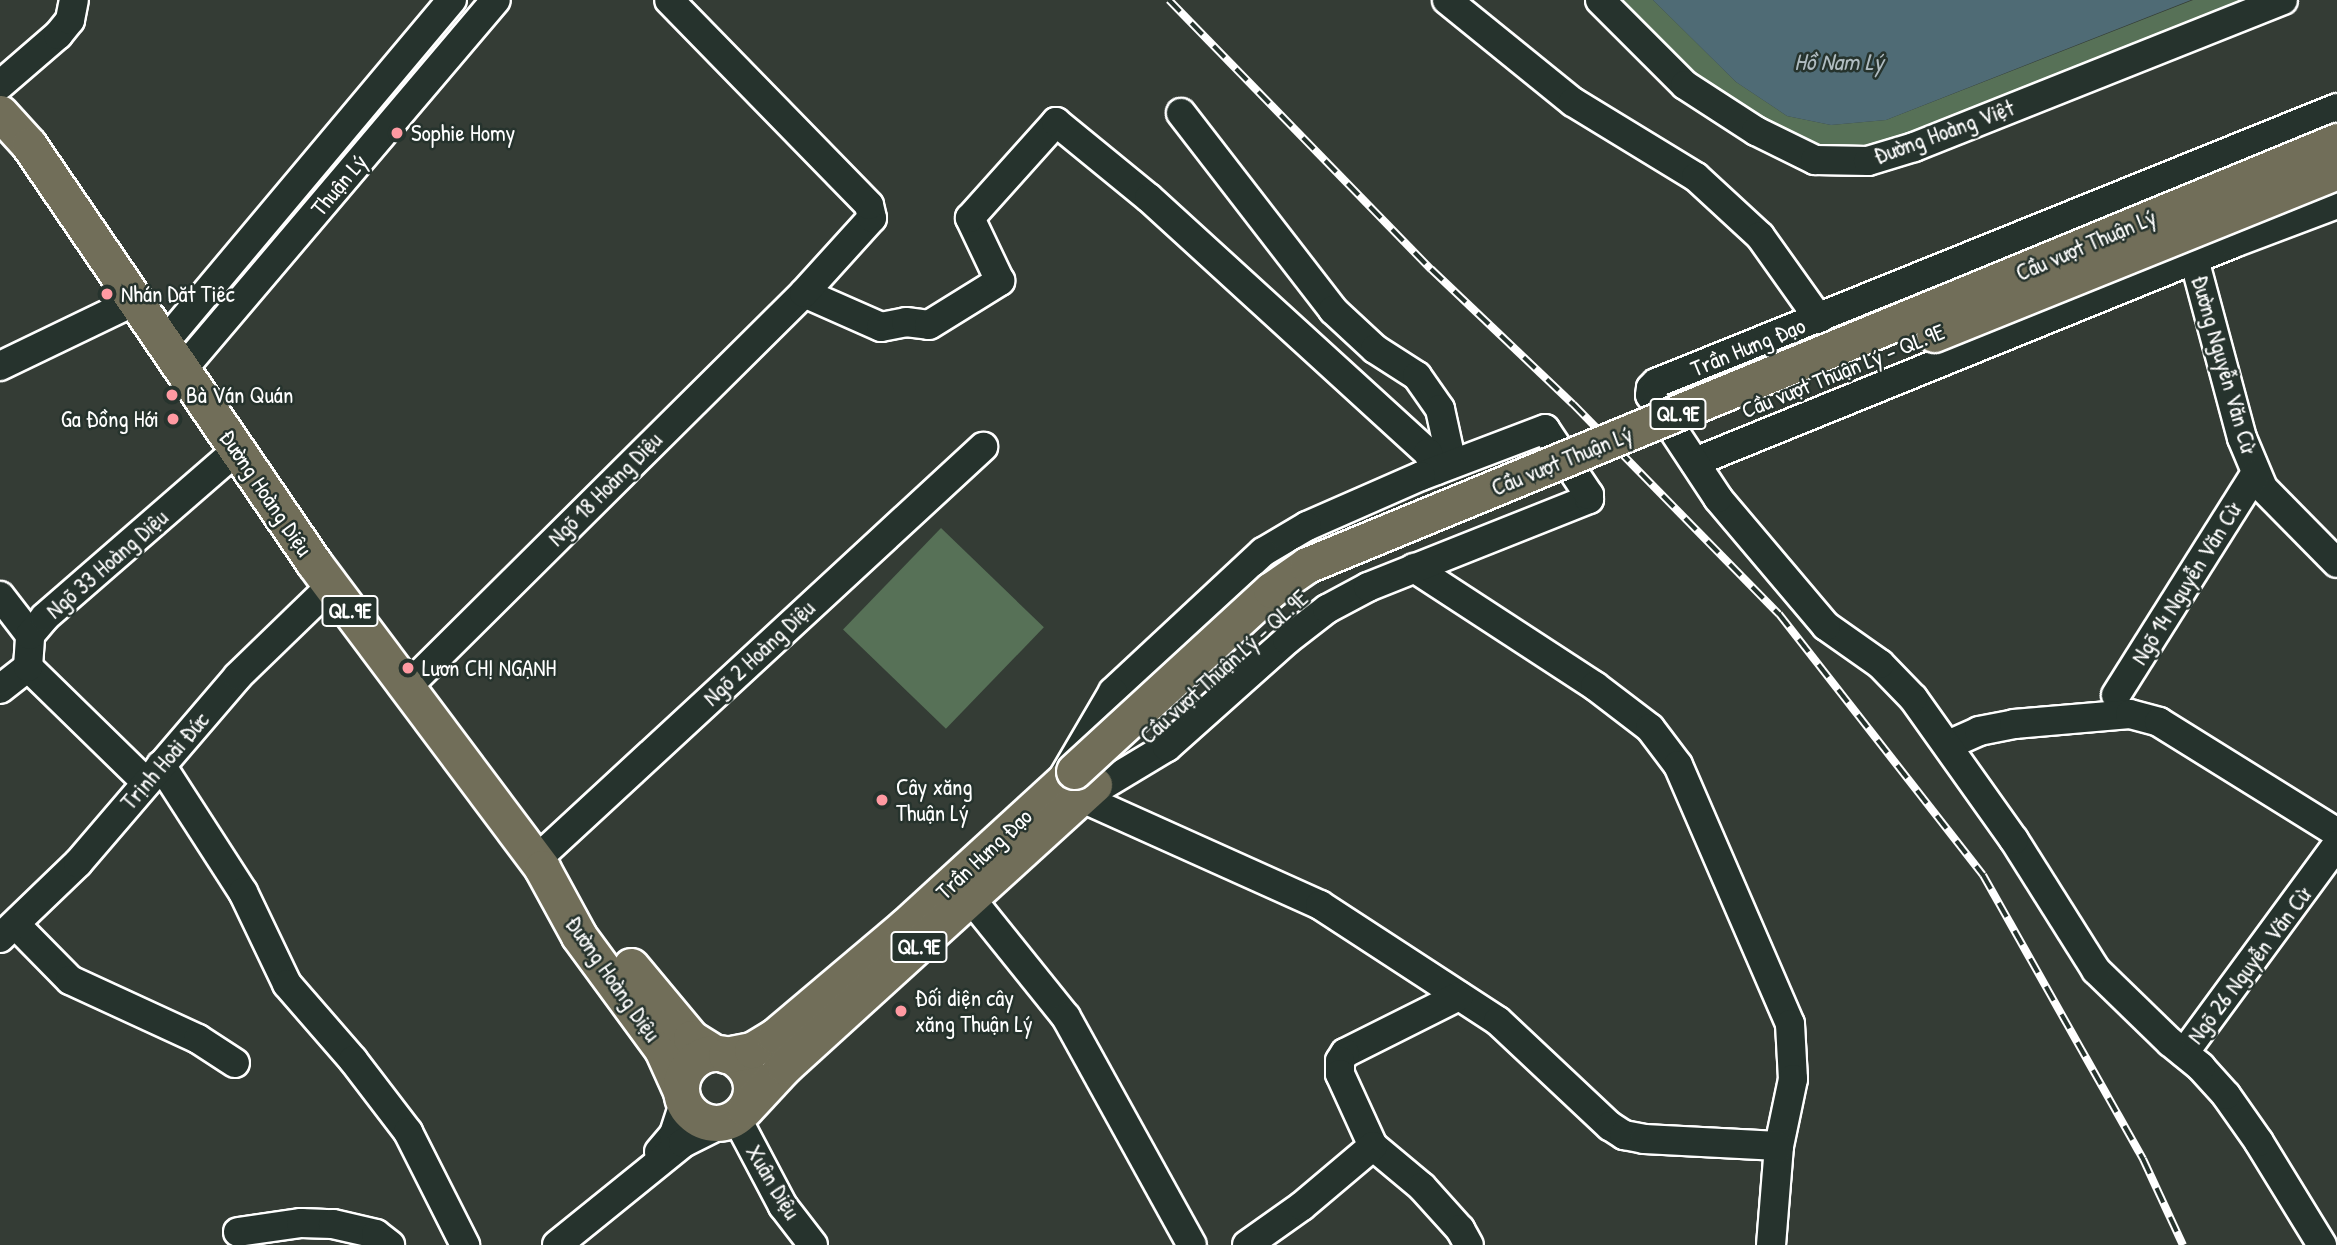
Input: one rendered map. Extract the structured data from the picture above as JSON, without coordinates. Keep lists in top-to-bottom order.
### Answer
{
  "streets": {
    "main road": [
      "Cầu vượt Thuận Lý",
      "Trần Hưng Đạo",
      "Cầu vượt Thuận Lý - QL.9E",
      "QL.9E",
      "Đường Hoàng Diệu"
    ],
    "street": [
      "Đường Hoàng Việt",
      "Thuận Lý",
      "Đường Nguyễn Văn Cừ",
      "Ngõ 18 Hoàng Diệu",
      "Ngõ 33 Hoàng Diệu",
      "Ngõ 14 Nguyễn Văn Cừ",
      "Ngõ 2 Hoàng Diệu",
      "Trịnh Hoài Đức",
      "Ngõ 26 Nguyễn Văn Cừ",
      "Xuân Diệu"
    ]
  },
  "crossings": [
    ["Thuận Lý", "Đường Hoàng Diệu"],
    ["Cầu vượt Thuận Lý", "Trần Hưng Đạo"],
    ["Cầu vượt Thuận Lý", "Cầu vượt Thuận Lý - QL.9E"],
    ["Cầu vượt Thuận Lý", "QL.9E"],
    ["Trần Hưng Đạo", "Cầu vượt Thuận Lý - QL.9E"],
    ["Trần Hưng Đạo", "QL.9E"],
    ["Trần Hưng Đạo", "Đường Hoàng Diệu"],
    ["Trần Hưng Đạo", "Xuân Diệu"],
    ["Đường Nguyễn Văn Cừ", "Ngõ 14 Nguyễn Văn Cừ"],
    ["Cầu vượt Thuận Lý - QL.9E", "QL.9E"],
    ["QL.9E", "Đường Hoàng Diệu"],
    ["QL.9E", "Xuân Diệu"],
    ["Ngõ 18 Hoàng Diệu", "Đường Hoàng Diệu"],
    ["Đường Hoàng Diệu", "Ngõ 33 Hoàng Diệu"],
    ["Đường Hoàng Diệu", "Ngõ 2 Hoàng Diệu"],
    ["Đường Hoàng Diệu", "Trịnh Hoài Đức"],
    ["Đường Hoàng Diệu", "Xuân Diệu"]
  ],
  "water": ["Hồ Nam Lý"],
  "places": [
    "Sophie Homy",
    "Nhán Dăt Tiêc",
    "Bà Ván Quán",
    "Ga Đồng Hới",
    "Lươn CHỊ NGẠNH",
    "Cây xăng Thuận Lý",
    "Đối diện cây xăng Thuận Lý"
  ]
}
